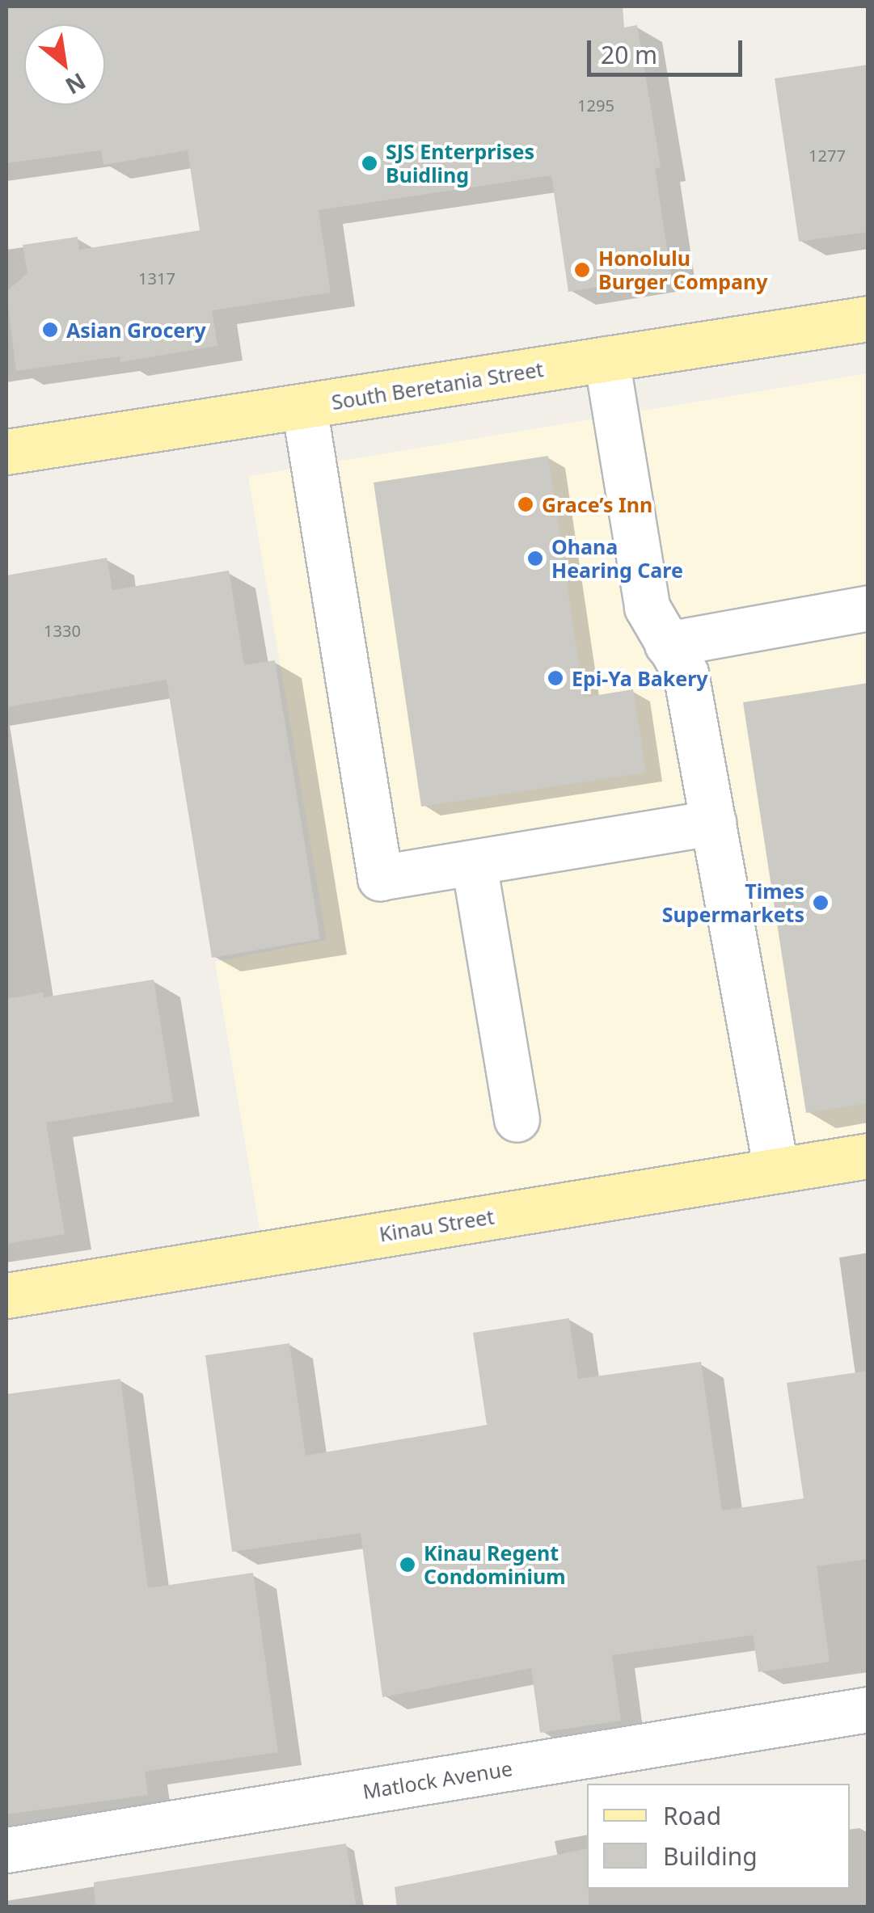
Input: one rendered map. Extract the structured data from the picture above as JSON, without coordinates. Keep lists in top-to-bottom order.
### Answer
{
  "streets": {
    "main road": ["South Beretania Street", "Kinau Street"],
    "street": ["Matlock Avenue"]
  },
  "places": [
    "SJS Enterprises Buidling",
    "Honolulu Burger Company",
    "Asian Grocery",
    "Grace’s Inn",
    "Ohana Hearing Care",
    "Epi-Ya Bakery",
    "Times Supermarkets",
    "Kinau Regent Condominium"
  ],
  "house_numbers": [
    "1295",
    "1277",
    "1317",
    "1330"
  ],
  "legend": ["Road", "Building"],
  "scale_bar": "20 m",
  "north": "bottom right"
}
